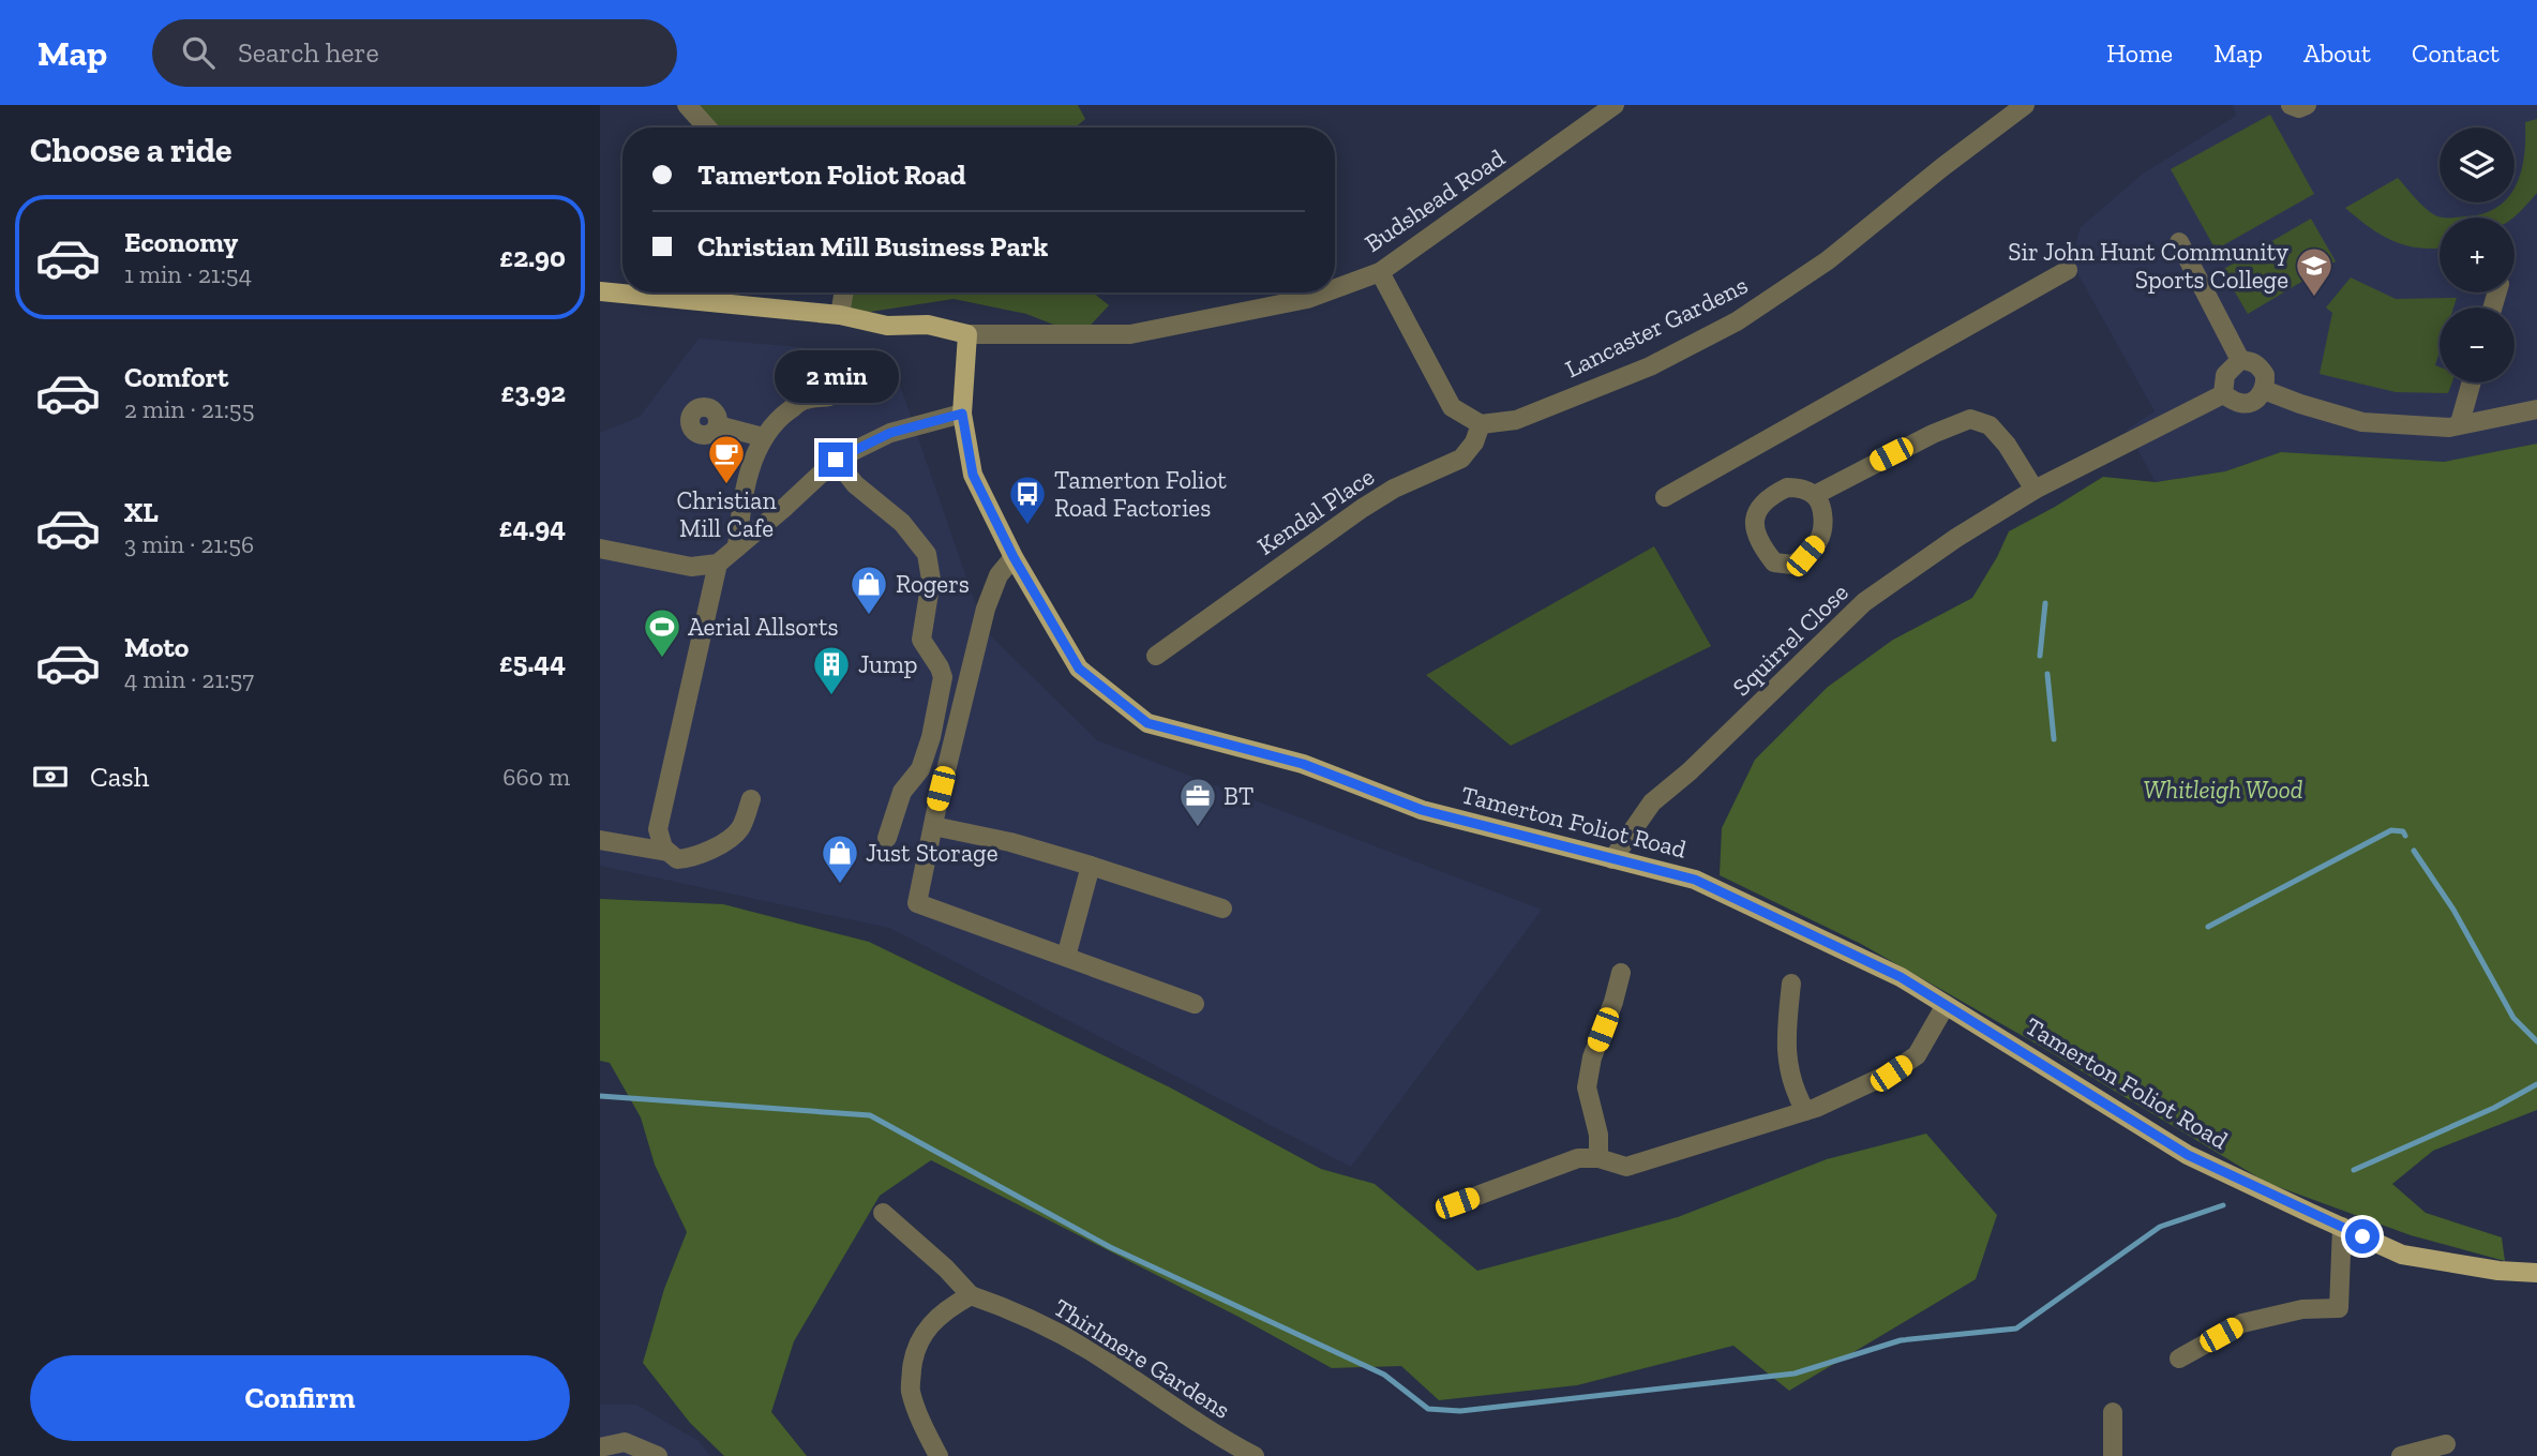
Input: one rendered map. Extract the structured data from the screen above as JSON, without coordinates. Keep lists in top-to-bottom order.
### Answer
{
  "streets": {
    "main road": ["Budshead Road", "Tamerton Foliot Road"],
    "street": [
      "Lancaster Gardens",
      "Kendal Place",
      "Squirrel Close",
      "Thirlmere Gardens"
    ]
  },
  "crossings": [
    ["Budshead Road", "Tamerton Foliot Road"],
    ["Lancaster Gardens", "Kendal Place"],
    ["Squirrel Close", "Tamerton Foliot Road"]
  ],
  "parks": ["Whitleigh Wood"],
  "places": {
    "school or university": ["Sir John Hunt Community Sports College"],
    "cafe": ["Christian Mill Cafe"],
    "bus stop": ["Tamerton Foliot Road Factories"],
    "shop": ["Rogers", "Just Storage"],
    "sports": ["Aerial Allsorts"],
    "building": ["Jump"],
    "office": ["BT"]
  },
  "page": {
    "header": "Map",
    "search": "Search here",
    "nav": [
      "Home",
      "Map",
      "About",
      "Contact"
    ],
    "heading": "Choose a ride",
    "map_buttons": ["+", "−"],
    "banner": ["Tamerton Foliot Road", "Christian Mill Business Park"],
    "list": [
      {
        "name": "Economy",
        "note": "1 min · 21:54",
        "value": "£2.90"
      },
      {
        "name": "Comfort",
        "note": "2 min · 21:55",
        "value": "£3.92"
      },
      {
        "name": "XL",
        "note": "3 min · 21:56",
        "value": "£4.94"
      },
      {
        "name": "Moto",
        "note": "4 min · 21:57",
        "value": "£5.44"
      }
    ],
    "bubble": "2 min",
    "pay": ["Cash", "660 m"],
    "buttons": "Confirm"
  }
}
